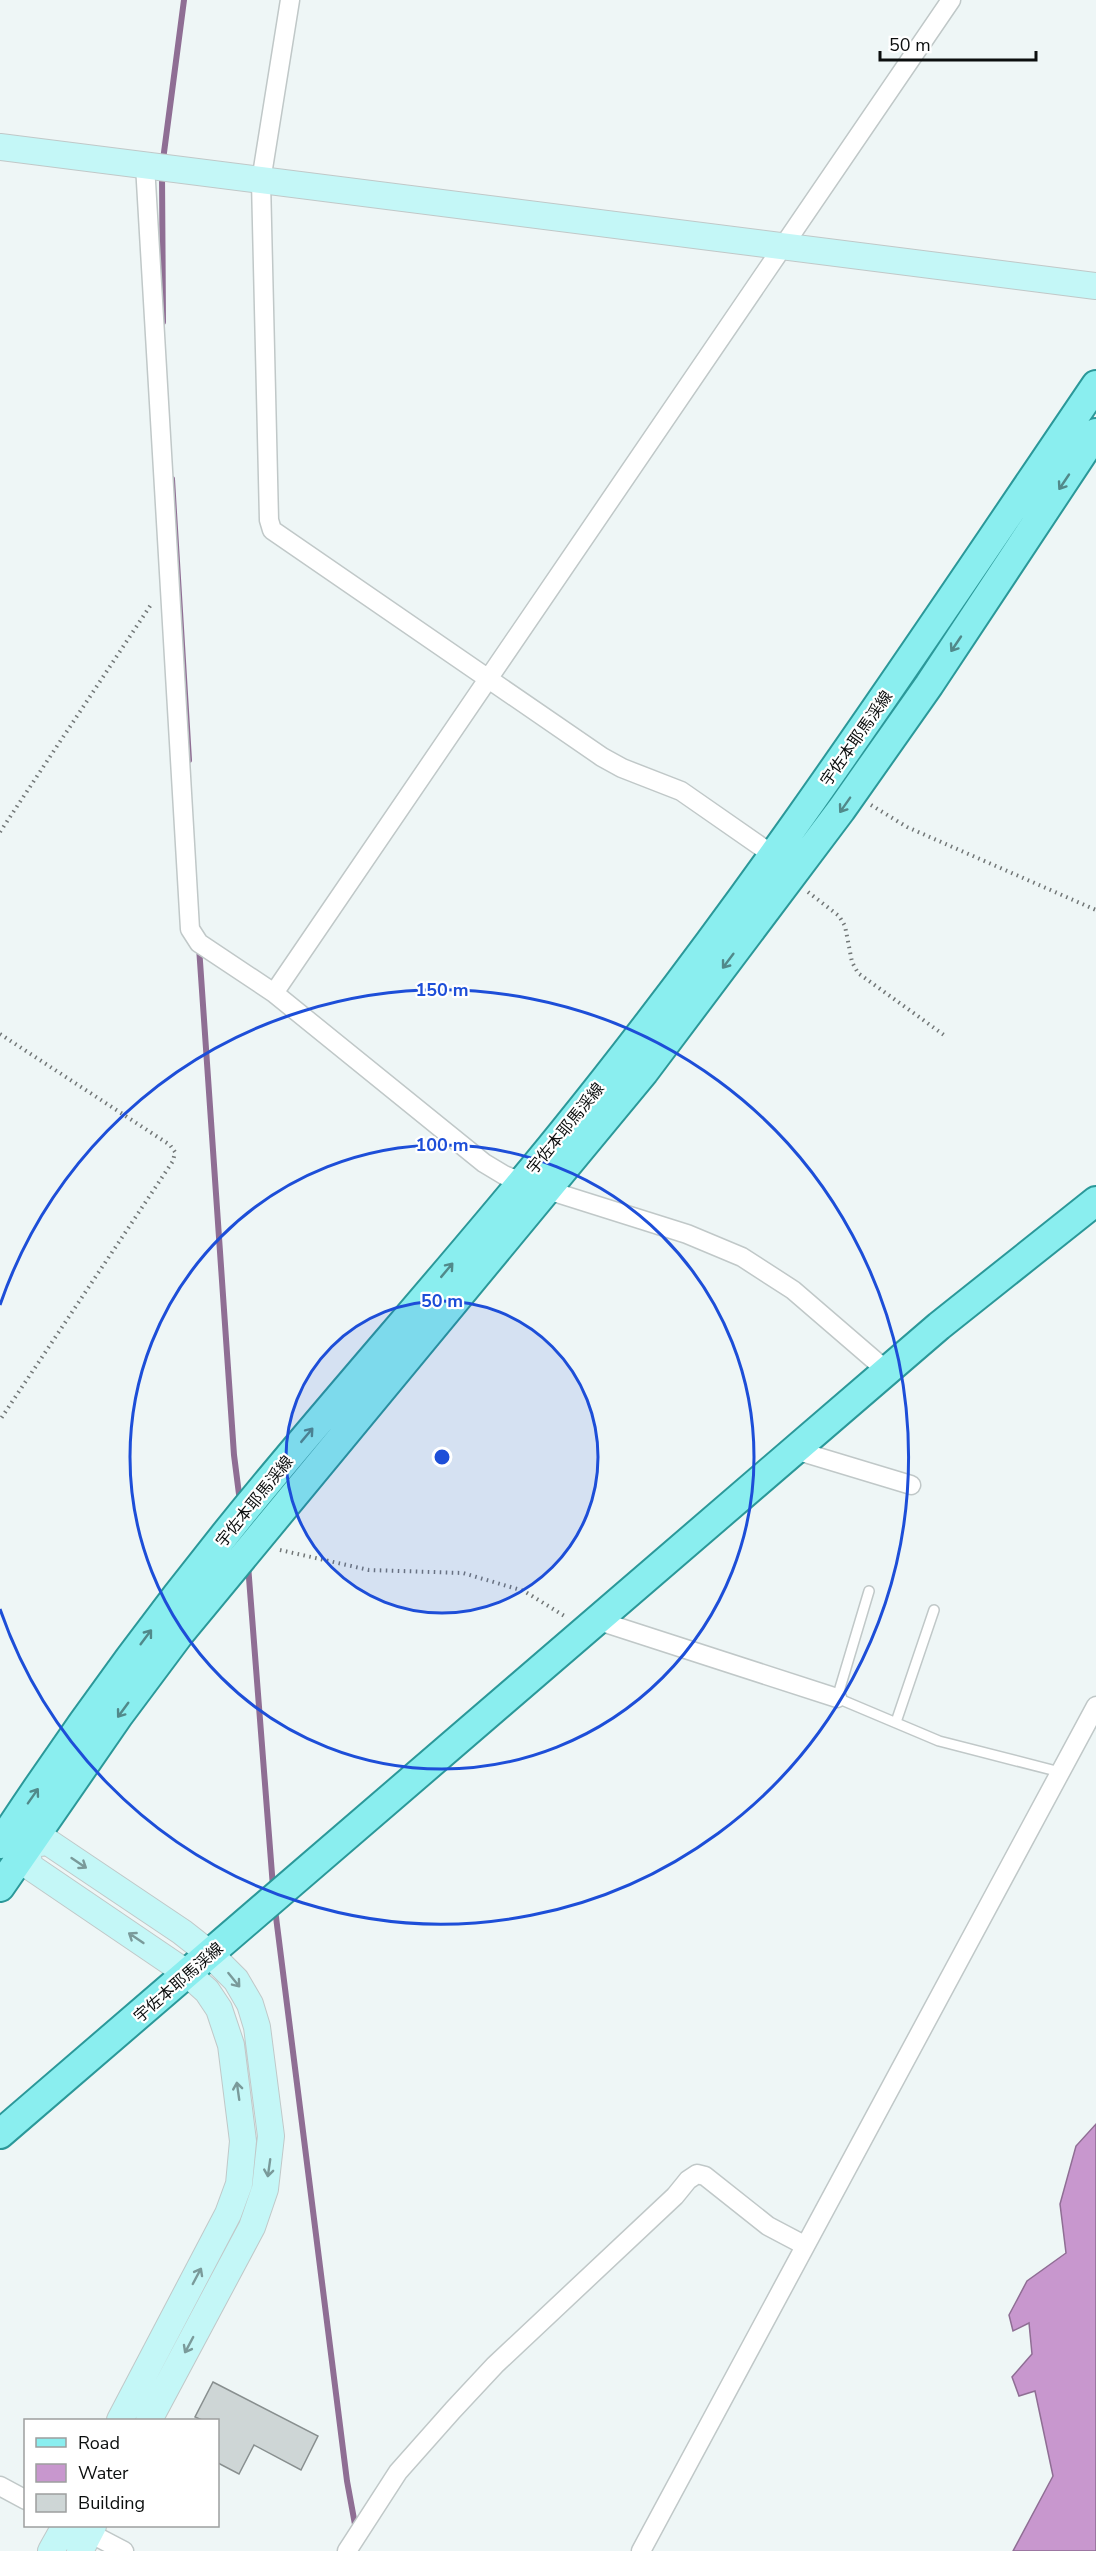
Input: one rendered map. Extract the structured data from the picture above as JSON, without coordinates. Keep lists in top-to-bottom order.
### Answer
{
  "streets": {
    "main road": ["宇佐本耶馬渓線"]
  },
  "legend": ["Road", "Water", "Building"],
  "scale_bar": "50 m",
  "rings": ["150 m", "100 m", "50 m"]
}
